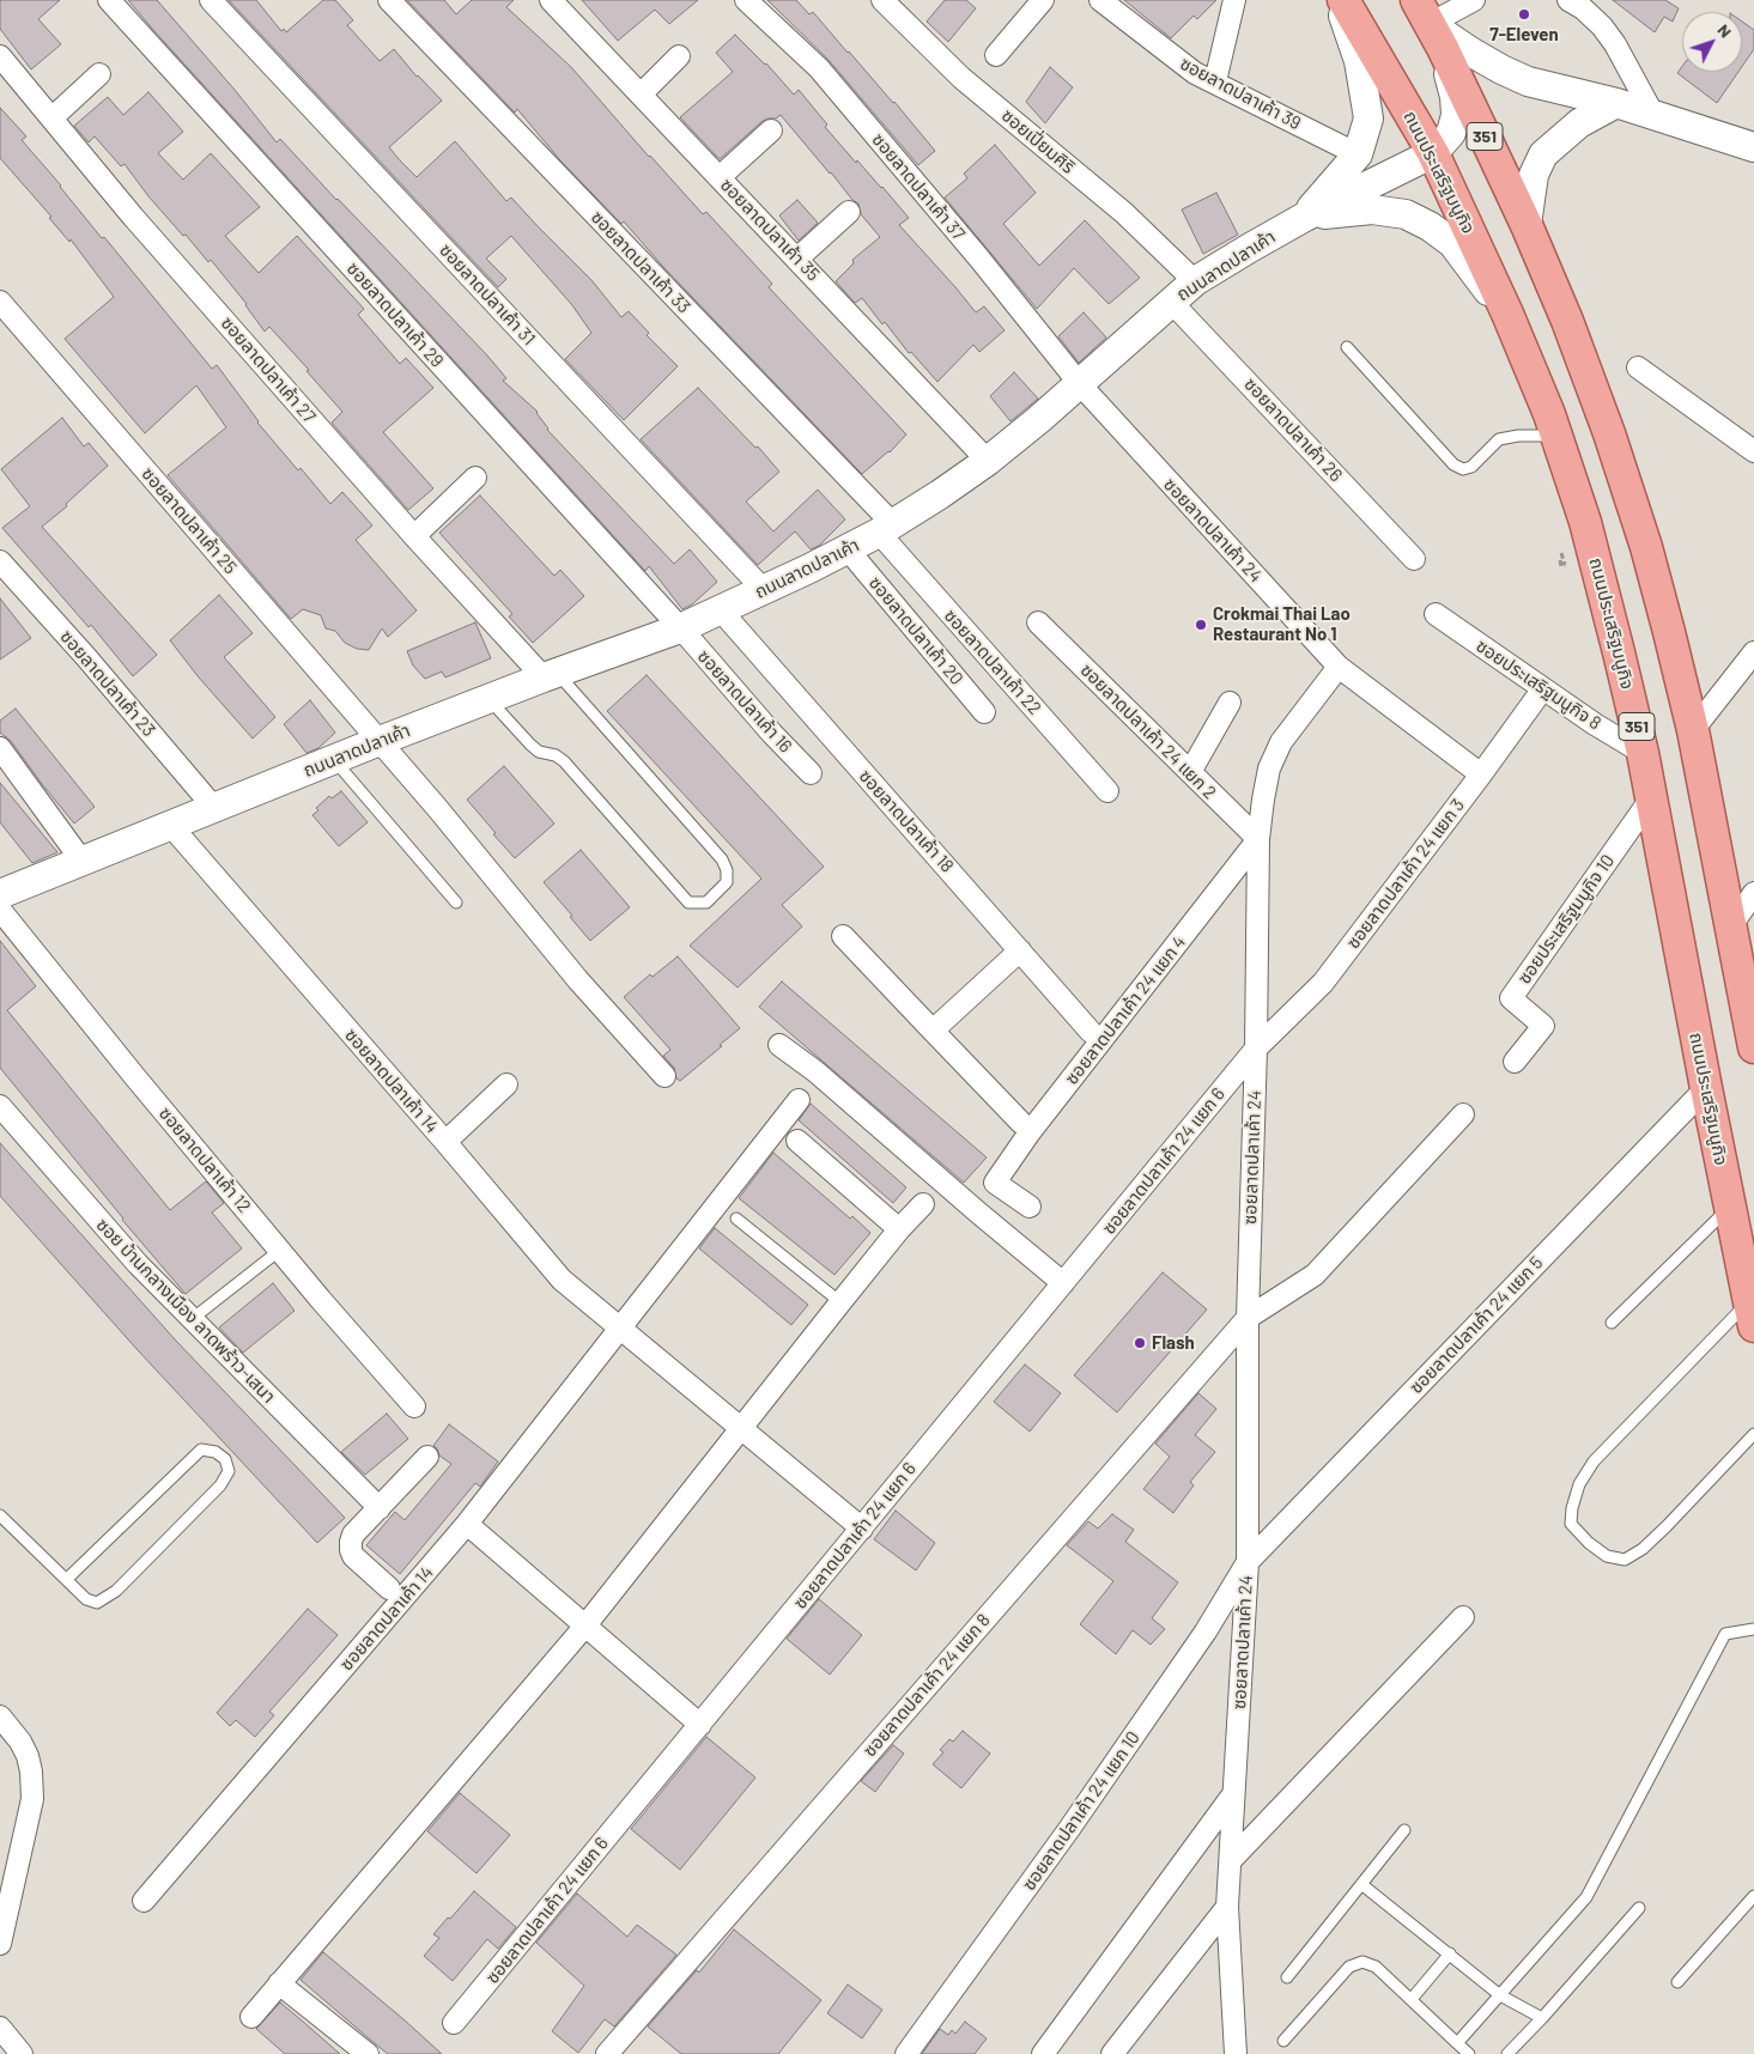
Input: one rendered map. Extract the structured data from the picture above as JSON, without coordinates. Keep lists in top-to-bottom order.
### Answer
{
  "streets": {
    "main road": ["351", "ถนนประเสริฐมนูกิจ", "ถนนลาดปลาเค้า"],
    "street": [
      "ซอยลาดปลาเค้า 39",
      "ซอยเปี่ยมศิริ",
      "ซอยลาดปลาเค้า 37",
      "ซอยลาดปลาเค้า 35",
      "ซอยลาดปลาเค้า 33",
      "ซอยลาดปลาเค้า 31",
      "ซอยลาดปลาเค้า 29",
      "ซอยลาดปลาเค้า 27",
      "ซอยลาดปลาเค้า 26",
      "ซอยลาดปลาเค้า 25",
      "ซอยลาดปลาเค้า 24",
      "ซอยลาดปลาเค้า 20",
      "ซอยลาดปลาเค้า 22",
      "ซอยลาดปลาเค้า 23",
      "ซอยประเสริฐมนูกิจ 8",
      "ซอยลาดปลาเค้า 16",
      "ซอยลาดปลาเค้า 24 แยก 2",
      "ซอยลาดปลาเค้า 18",
      "ซอยลาดปลาเค้า 24 แยก 3",
      "ซอยประเสริฐมนูกิจ 10",
      "ซอยลาดปลาเค้า 24 แยก 4",
      "ซอยลาดปลาเค้า 14",
      "ซอยลาดปลาเค้า 12",
      "ซอยลาดปลาเค้า 24 แยก 6",
      "ซอย บ้านกลางเมือง ลาดพร้าว-เสนา",
      "ซอยลาดปลาเค้า 24 แยก 5",
      "ซอยลาดปลาเค้า 24 แยก 8",
      "ซอยลาดปลาเค้า 24 แยก 10"
    ]
  },
  "crossings": [
    ["351", "ถนนลาดปลาเค้า"],
    ["ซอยเปี่ยมศิริ", "ถนนลาดปลาเค้า"],
    ["ถนนประเสริฐมนูกิจ", "ถนนลาดปลาเค้า"],
    ["ถนนประเสริฐมนูกิจ", "ซอยประเสริฐมนูกิจ 8"],
    ["ถนนประเสริฐมนูกิจ", "ซอยประเสริฐมนูกิจ 10"],
    ["ถนนประเสริฐมนูกิจ", "ซอยลาดปลาเค้า 24 แยก 5"],
    ["ซอยลาดปลาเค้า 37", "ถนนลาดปลาเค้า"],
    ["ซอยลาดปลาเค้า 37", "ซอยลาดปลาเค้า 24"],
    ["ซอยลาดปลาเค้า 35", "ถนนลาดปลาเค้า"],
    ["ซอยลาดปลาเค้า 33", "ถนนลาดปลาเค้า"],
    ["ซอยลาดปลาเค้า 33", "ซอยลาดปลาเค้า 22"],
    ["ถนนลาดปลาเค้า", "ซอยลาดปลาเค้า 31"],
    ["ถนนลาดปลาเค้า", "ซอยลาดปลาเค้า 29"],
    ["ถนนลาดปลาเค้า", "ซอยลาดปลาเค้า 27"],
    ["ถนนลาดปลาเค้า", "ซอยลาดปลาเค้า 26"],
    ["ถนนลาดปลาเค้า", "ซอยลาดปลาเค้า 25"],
    ["ถนนลาดปลาเค้า", "ซอยลาดปลาเค้า 24"],
    ["ถนนลาดปลาเค้า", "ซอยลาดปลาเค้า 20"],
    ["ถนนลาดปลาเค้า", "ซอยลาดปลาเค้า 22"],
    ["ถนนลาดปลาเค้า", "ซอยลาดปลาเค้า 23"],
    ["ถนนลาดปลาเค้า", "ซอยลาดปลาเค้า 16"],
    ["ถนนลาดปลาเค้า", "ซอยลาดปลาเค้า 18"],
    ["ถนนลาดปลาเค้า", "ซอยลาดปลาเค้า 14"],
    ["ซอยลาดปลาเค้า 29", "ซอยลาดปลาเค้า 16"],
    ["ซอยลาดปลาเค้า 24", "ซอยลาดปลาเค้า 24 แยก 2"],
    ["ซอยลาดปลาเค้า 24", "ซอยลาดปลาเค้า 24 แยก 3"],
    ["ซอยลาดปลาเค้า 24", "ซอยลาดปลาเค้า 24 แยก 4"],
    ["ซอยลาดปลาเค้า 24", "ซอยลาดปลาเค้า 24 แยก 6"],
    ["ซอยลาดปลาเค้า 24", "ซอยลาดปลาเค้า 24 แยก 5"],
    ["ซอยลาดปลาเค้า 24", "ซอยลาดปลาเค้า 24 แยก 8"],
    ["ซอยลาดปลาเค้า 24", "ซอยลาดปลาเค้า 24 แยก 10"],
    ["ซอยประเสริฐมนูกิจ 8", "ซอยลาดปลาเค้า 24 แยก 3"],
    ["ซอยลาดปลาเค้า 24 แยก 2", "ซอยลาดปลาเค้า 24 แยก 4"],
    ["ซอยลาดปลาเค้า 24 แยก 3", "ซอยลาดปลาเค้า 24 แยก 6"],
    ["ซอยลาดปลาเค้า 14", "ซอยลาดปลาเค้า 24 แยก 6"],
    ["ซอยลาดปลาเค้า 24 แยก 5", "ซอยลาดปลาเค้า 24 แยก 10"]
  ],
  "places": ["7-Eleven", "Crokmai Thai Lao Restaurant No 1", "Flash"],
  "north": "top right"
}
